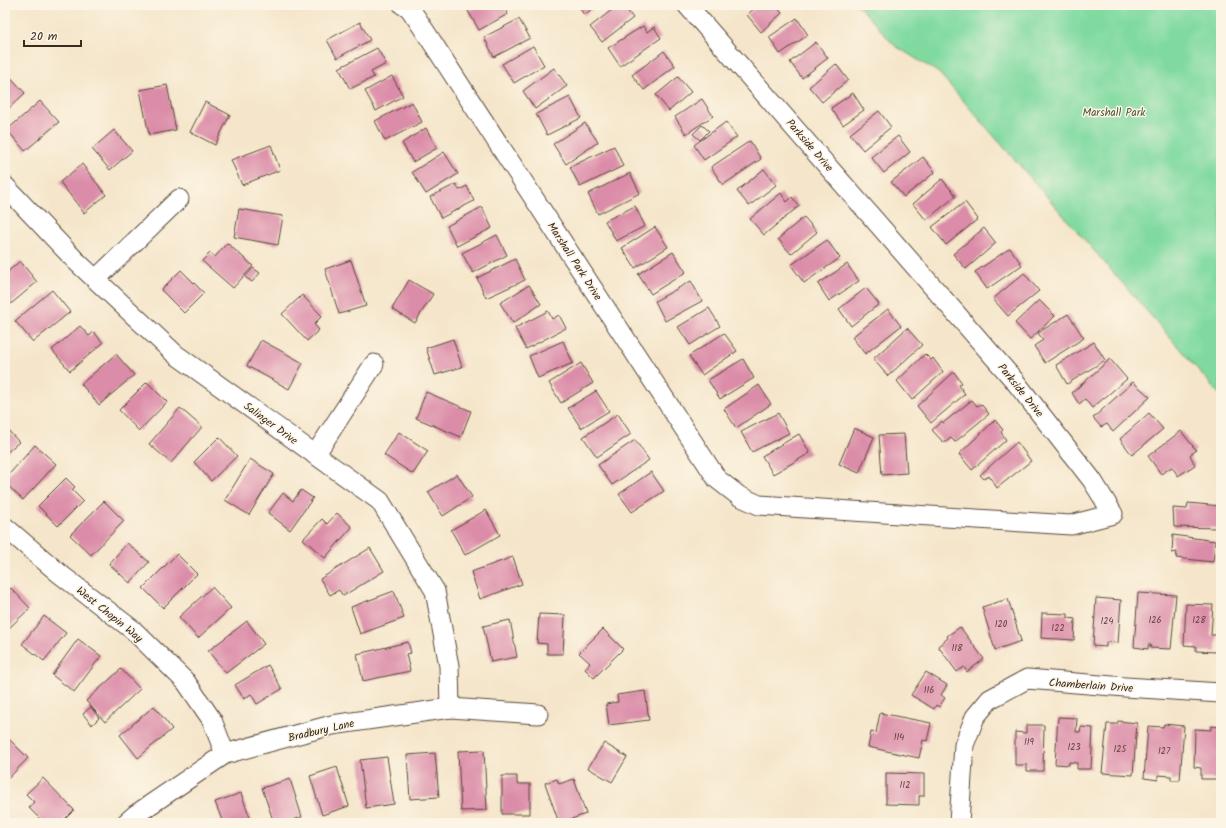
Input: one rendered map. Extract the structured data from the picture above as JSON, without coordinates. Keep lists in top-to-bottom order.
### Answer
{
  "streets": {
    "street": [
      "Parkside Drive",
      "Marshall Park Drive",
      "Salinger Drive",
      "West Chopin Way",
      "Chamberlain Drive",
      "Bradbury Lane"
    ]
  },
  "crossings": [
    ["Parkside Drive", "Marshall Park Drive"],
    ["Salinger Drive", "Bradbury Lane"],
    ["West Chopin Way", "Bradbury Lane"]
  ],
  "parks": ["Marshall Park"],
  "house_numbers": [
    "126",
    "128",
    "124",
    "120",
    "122",
    "118",
    "116",
    "114",
    "119",
    "123",
    "125",
    "127",
    "112"
  ],
  "scale_bar": "20 m"
}
